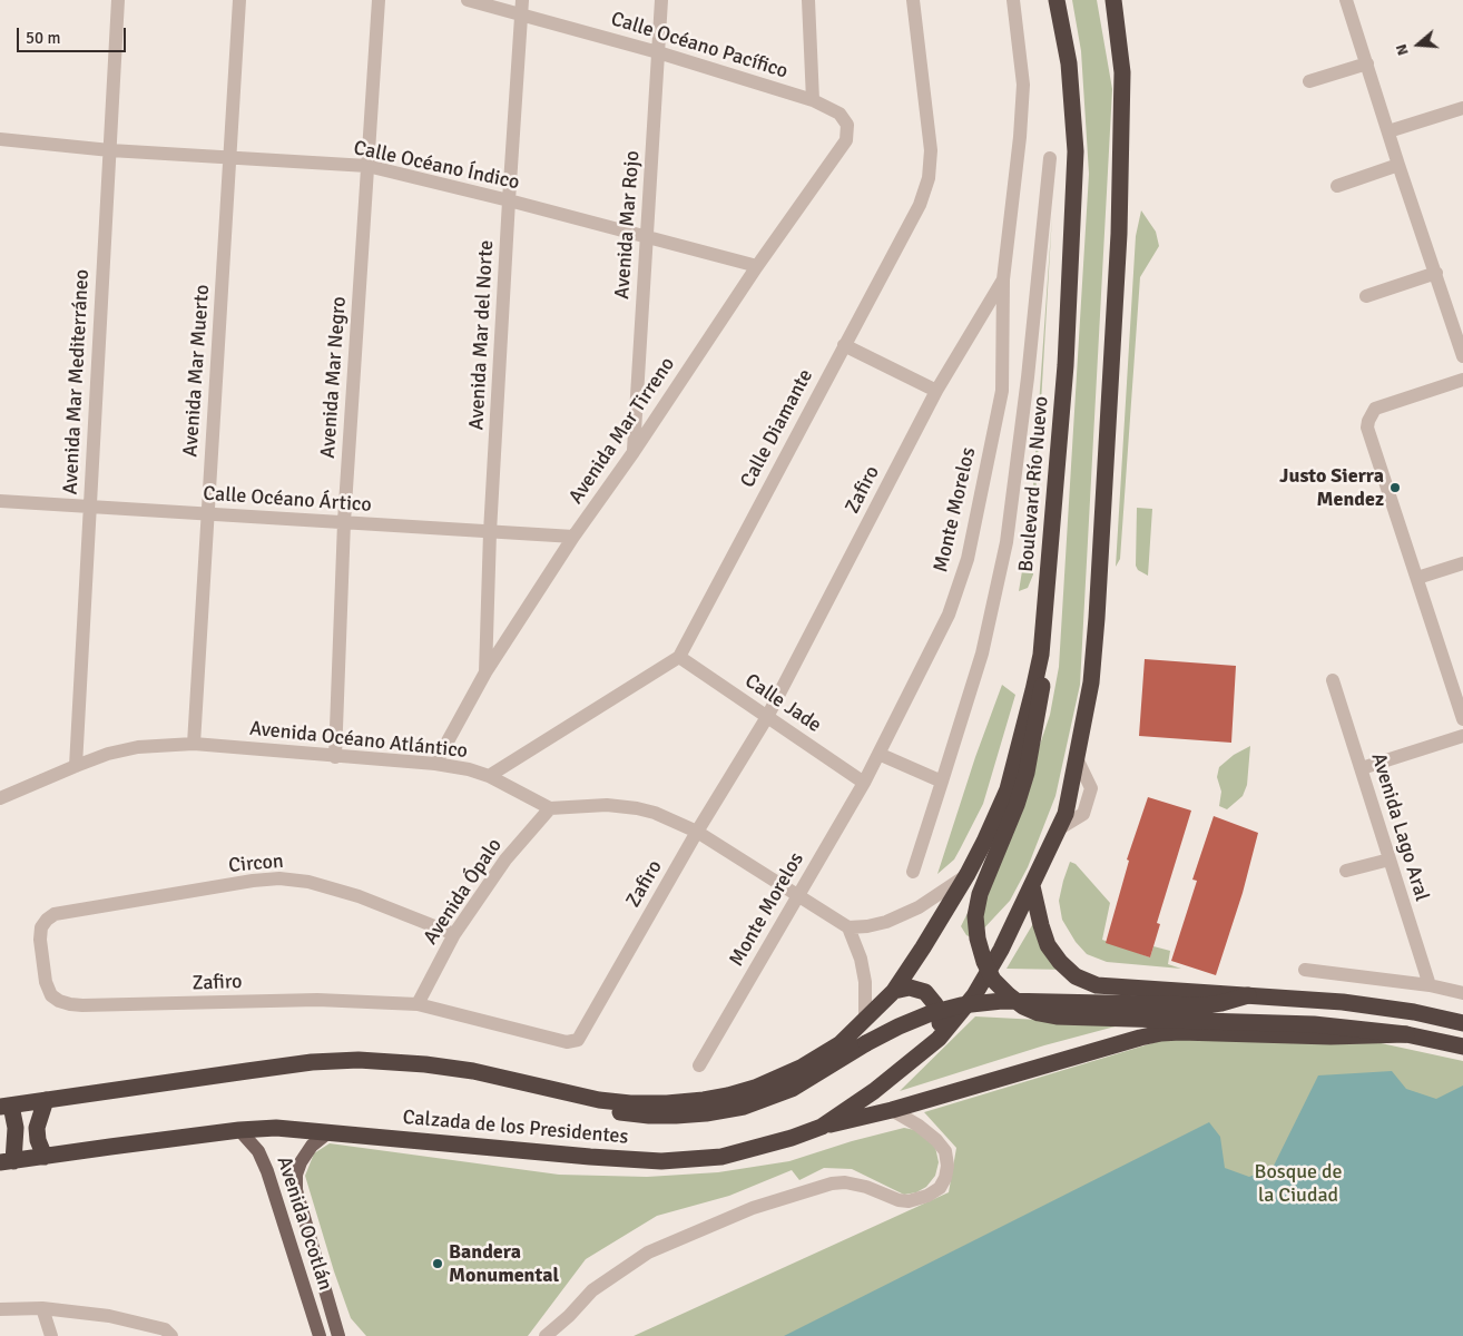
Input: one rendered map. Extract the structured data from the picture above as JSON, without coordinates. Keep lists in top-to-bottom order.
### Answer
{
  "streets": {
    "highway": ["Boulevard Río Nuevo", "Calzada de los Presidentes"],
    "main road": ["Avenida Ocotlán"],
    "street": [
      "Calle Océano Pacífico",
      "Calle Océano Índico",
      "Avenida Mar Rojo",
      "Avenida Mar del Norte",
      "Avenida Mar Muerto",
      "Avenida Mar Negro",
      "Avenida Mar Mediterráneo",
      "Calle Diamante",
      "Avenida Mar Tirreno",
      "Zafiro",
      "Calle Océano Ártico",
      "Monte Morelos",
      "Calle Jade",
      "Avenida Océano Atlántico",
      "Avenida Lago Aral",
      "Circon",
      "Avenida Ópalo"
    ]
  },
  "crossings": [
    ["Calle Océano Pacífico", "Avenida Mar Rojo"],
    ["Calle Océano Pacífico", "Avenida Mar del Norte"],
    ["Calle Océano Pacífico", "Avenida Mar Tirreno"],
    ["Calle Océano Índico", "Avenida Mar Rojo"],
    ["Calle Océano Índico", "Avenida Mar del Norte"],
    ["Calle Océano Índico", "Avenida Mar Muerto"],
    ["Calle Océano Índico", "Avenida Mar Negro"],
    ["Calle Océano Índico", "Avenida Mar Mediterráneo"],
    ["Calle Océano Índico", "Avenida Mar Tirreno"],
    ["Avenida Mar Rojo", "Avenida Mar Tirreno"],
    ["Avenida Mar del Norte", "Avenida Mar Tirreno"],
    ["Avenida Mar del Norte", "Calle Océano Ártico"],
    ["Avenida Mar Muerto", "Calle Océano Ártico"],
    ["Avenida Mar Muerto", "Avenida Océano Atlántico"],
    ["Avenida Mar Negro", "Calle Océano Ártico"],
    ["Avenida Mar Negro", "Avenida Océano Atlántico"],
    ["Avenida Mar Mediterráneo", "Calle Océano Ártico"],
    ["Avenida Mar Mediterráneo", "Avenida Océano Atlántico"],
    ["Calle Diamante", "Calle Jade"],
    ["Avenida Mar Tirreno", "Calle Océano Ártico"],
    ["Avenida Mar Tirreno", "Avenida Océano Atlántico"],
    ["Boulevard Río Nuevo", "Calzada de los Presidentes"],
    ["Zafiro", "Monte Morelos"],
    ["Zafiro", "Calle Jade"],
    ["Zafiro", "Circon"],
    ["Zafiro", "Avenida Ópalo"],
    ["Monte Morelos", "Calle Jade"],
    ["Avenida Océano Atlántico", "Avenida Ópalo"],
    ["Circon", "Avenida Ópalo"],
    ["Calzada de los Presidentes", "Avenida Ocotlán"]
  ],
  "parks": ["Bosque de la Ciudad"],
  "places": ["Justo Sierra Mendez", "Bandera Monumental"],
  "scale_bar": "50 m",
  "north": "left"
}
